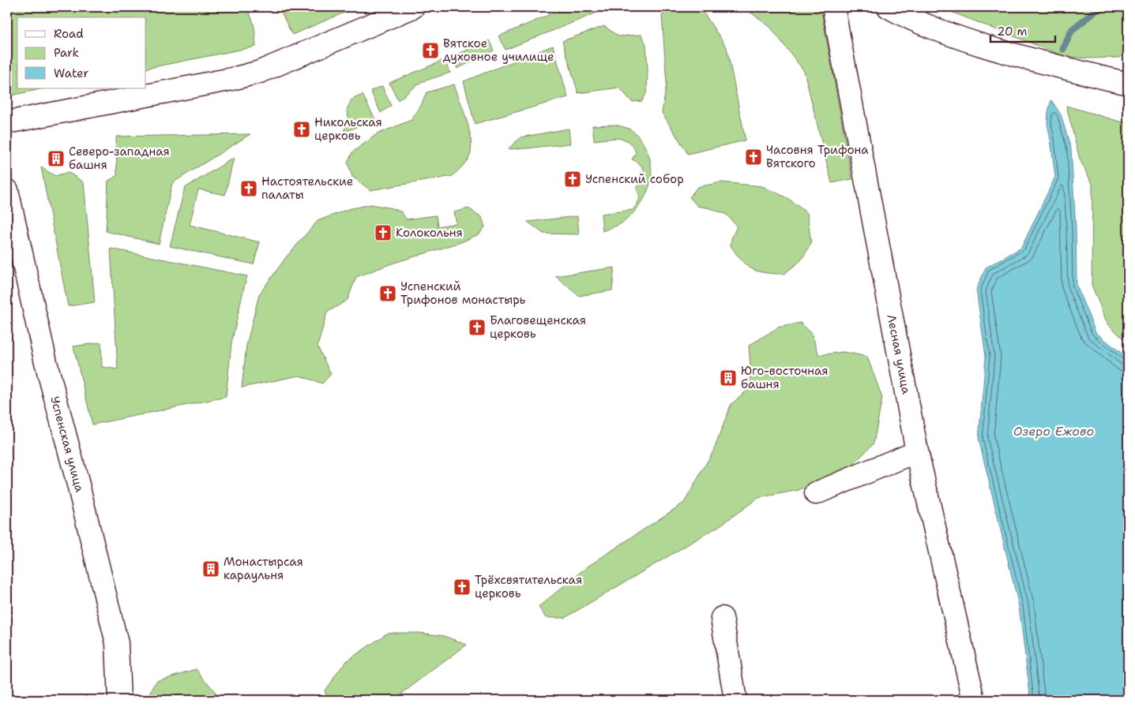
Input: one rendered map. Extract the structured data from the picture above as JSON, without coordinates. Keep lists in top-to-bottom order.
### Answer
{
  "streets": {
    "street": ["Лесная улица", "Успенская улица"]
  },
  "water": ["Озеро Ежово"],
  "places": {
    "church": [
      "Вятское духовное училище",
      "Никольская церковь",
      "Часовня Трифона Вятского",
      "Успенский собор",
      "Настоятельские палаты",
      "Колокольня",
      "Успенский Трифонов монастырь",
      "Благовещенская церковь",
      "Трёхсвятительская церковь"
    ],
    "building": ["Северо-западная башня", "Юго-восточная башня", "Монастырсая караульня"]
  },
  "legend": ["Road", "Park", "Water"],
  "scale_bar": "20 m"
}
